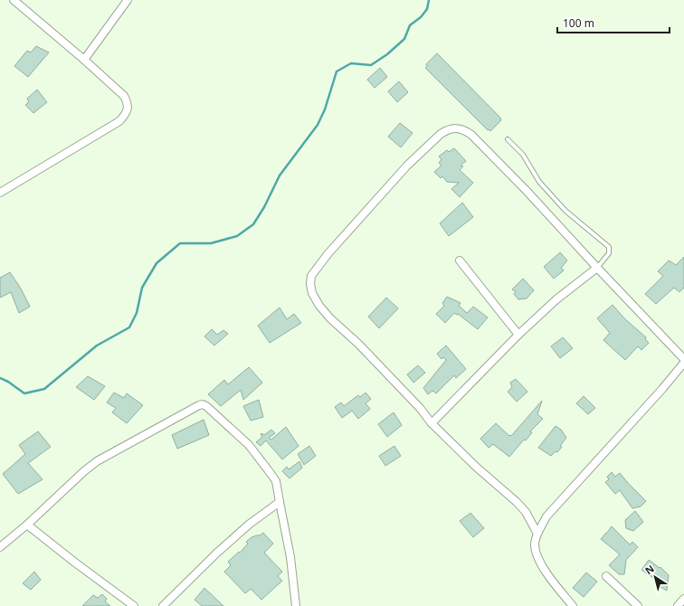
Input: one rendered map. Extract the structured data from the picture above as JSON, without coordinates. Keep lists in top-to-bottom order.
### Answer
{
  "scale_bar": "100 m",
  "north": "top left"
}
